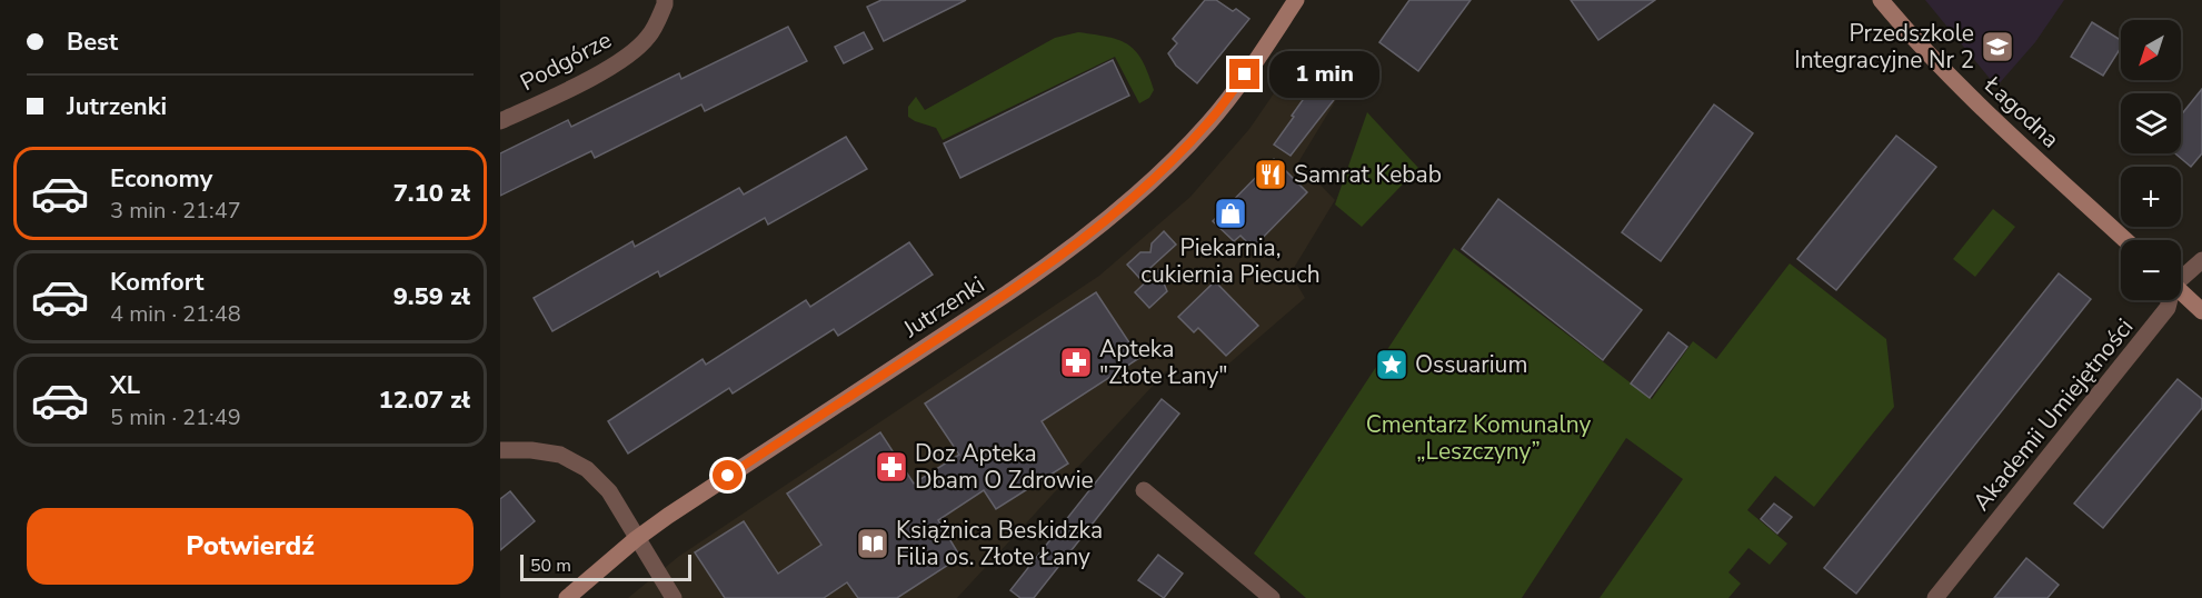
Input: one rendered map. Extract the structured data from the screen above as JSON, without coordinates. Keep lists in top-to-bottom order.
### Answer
{
  "streets": {
    "street": [
      "Podgórze",
      "Łagodna",
      "Jutrzenki",
      "Akademii Umiejętności"
    ]
  },
  "parks": ["Cmentarz Komunalny „Leszczyny”"],
  "places": {
    "school or university": ["Przedszkole Integracyjne Nr 2"],
    "restaurant": ["Samrat Kebab"],
    "shop": ["Piekarnia, cukiernia Piecuch"],
    "pharmacy": ["Apteka \"Złote Łany\"", "Doz Apteka Dbam O Zdrowie"],
    "place": ["Ossuarium"],
    "library": ["Książnica Beskidzka Filia os. Złote Łany"]
  },
  "scale_bar": "50 m",
  "north": "bottom left",
  "page": {
    "banner": ["Best", "Jutrzenki"],
    "map_buttons": ["+", "−"],
    "bubble": "1 min",
    "list": [
      {
        "name": "Economy",
        "note": "3 min · 21:47",
        "value": "7.10 zł"
      },
      {
        "name": "Komfort",
        "note": "4 min · 21:48",
        "value": "9.59 zł"
      },
      {
        "name": "XL",
        "note": "5 min · 21:49",
        "value": "12.07 zł"
      }
    ],
    "buttons": "Potwierdź",
    "scale": "50 m"
  }
}
